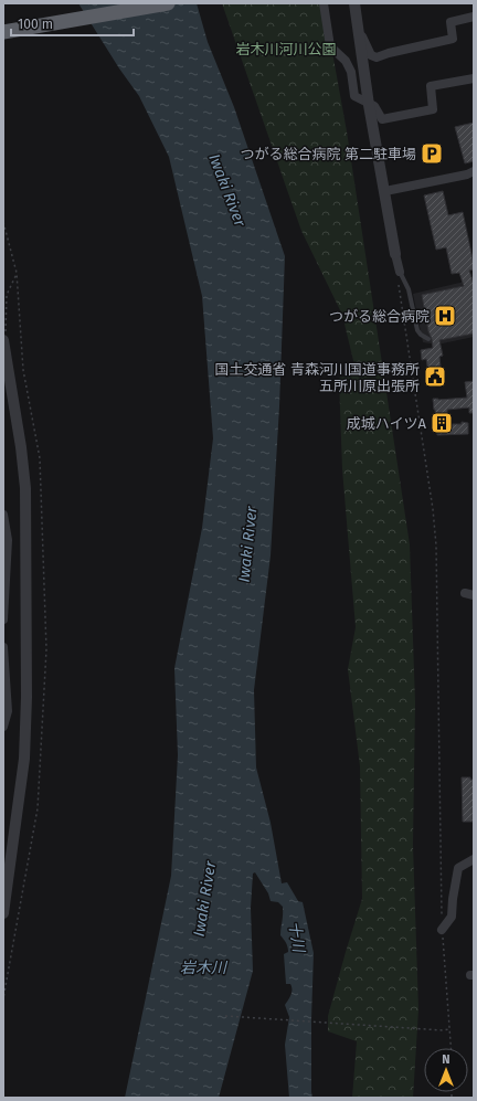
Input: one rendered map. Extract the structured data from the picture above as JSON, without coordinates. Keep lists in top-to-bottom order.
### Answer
{
  "water": ["Iwaki River", "十川", "岩木川"],
  "parks": ["岩木川河川公園"],
  "places": {
    "parking": ["つがる総合病院 第二駐車場"],
    "hospital": ["つがる総合病院"],
    "public building": ["国土交通省 青森河川国道事務所 五所川原出張所"],
    "building": ["成城ハイツA"]
  },
  "scale_bar": "100 m",
  "north": "top"
}
